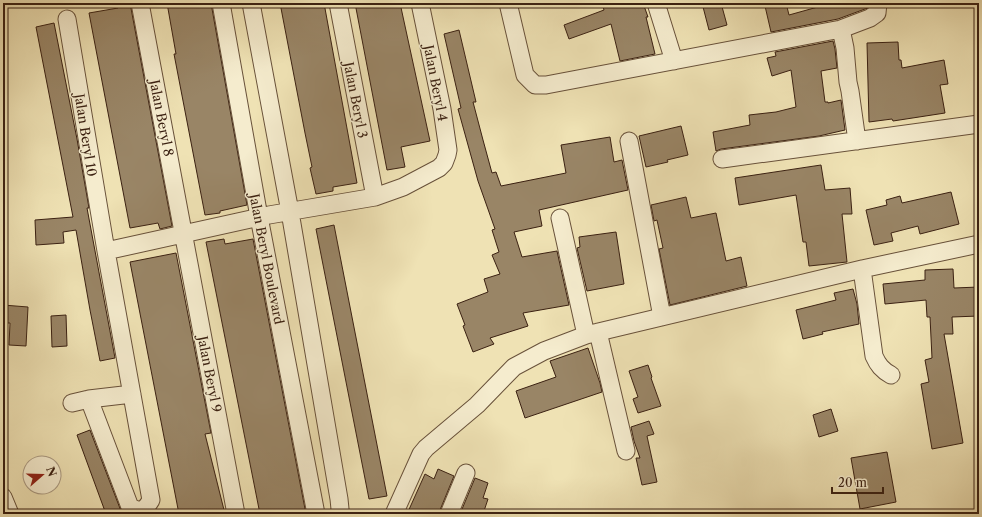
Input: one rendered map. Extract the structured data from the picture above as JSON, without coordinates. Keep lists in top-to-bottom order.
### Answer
{
  "streets": {
    "street": [
      "Jalan Beryl 4",
      "Jalan Beryl 3",
      "Jalan Beryl 8",
      "Jalan Beryl 10",
      "Jalan Beryl Boulevard",
      "Jalan Beryl 9"
    ]
  },
  "crossings": [
    ["Jalan Beryl 4", "Jalan Beryl 3"],
    ["Jalan Beryl 8", "Jalan Beryl 9"]
  ],
  "scale_bar": "20 m",
  "north": "right"
}
